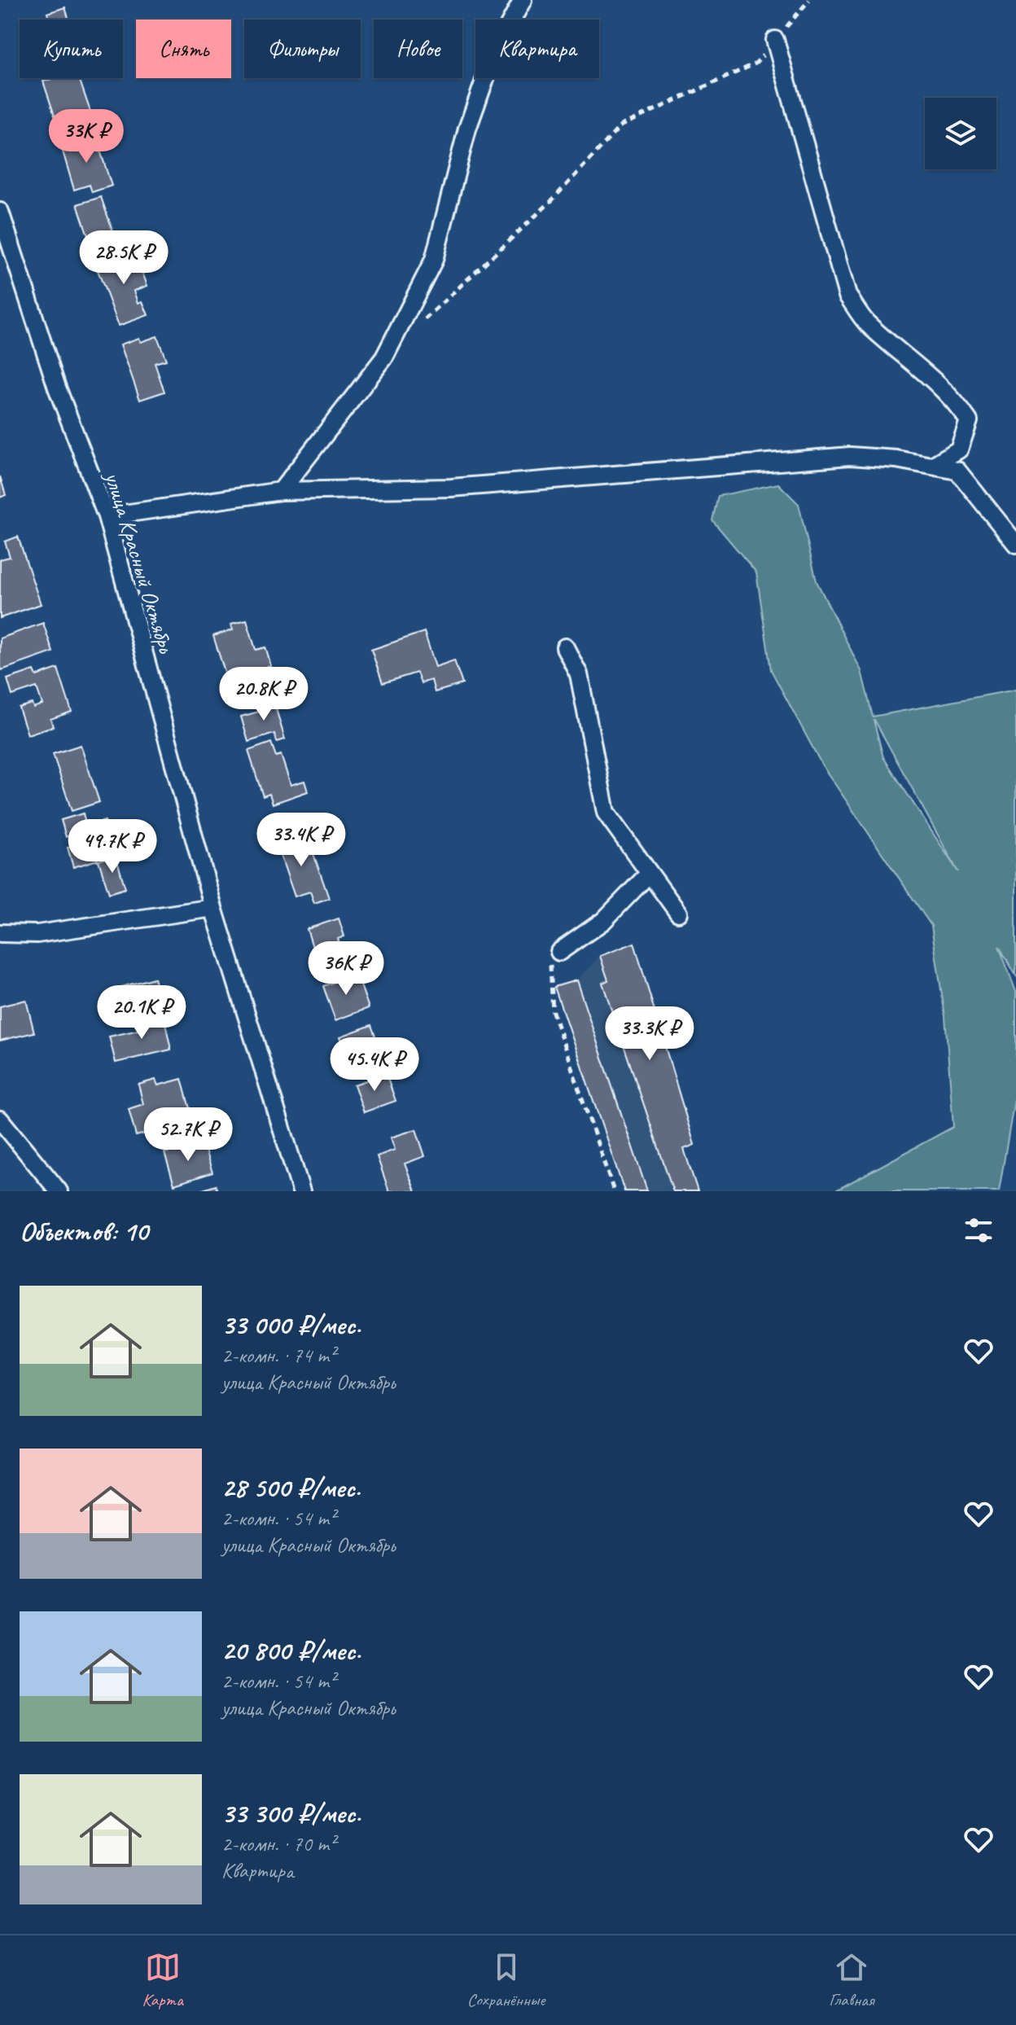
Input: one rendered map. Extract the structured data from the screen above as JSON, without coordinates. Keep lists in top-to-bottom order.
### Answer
{
  "streets": {
    "street": ["улица Красный Октябрь"]
  },
  "page": {
    "chip": [
      "Купить",
      "Снять",
      "Фильтры",
      "Новое",
      "Квартира"
    ],
    "price": [
      "33K ₽",
      "28.5K ₽",
      "20.8K ₽",
      "33.4K ₽",
      "49.7K ₽",
      "36K ₽",
      "20.1K ₽",
      "33.3K ₽",
      "45.4K ₽",
      "52.7K ₽"
    ],
    "heading": "Объектов: 10",
    "list": [
      {
        "name": "33 000 ₽/мес.",
        "note": "2-комн. · 74 m² · улица Красный Октябрь"
      },
      {
        "name": "28 500 ₽/мес.",
        "note": "2-комн. · 54 m² · улица Красный Октябрь"
      },
      {
        "name": "20 800 ₽/мес.",
        "note": "2-комн. · 54 m² · улица Красный Октябрь"
      },
      {
        "name": "33 300 ₽/мес.",
        "note": "2-комн. · 70 m² · Квартира"
      }
    ],
    "tabs": ["Карта", "Сохранённые", "Главная"]
  }
}
